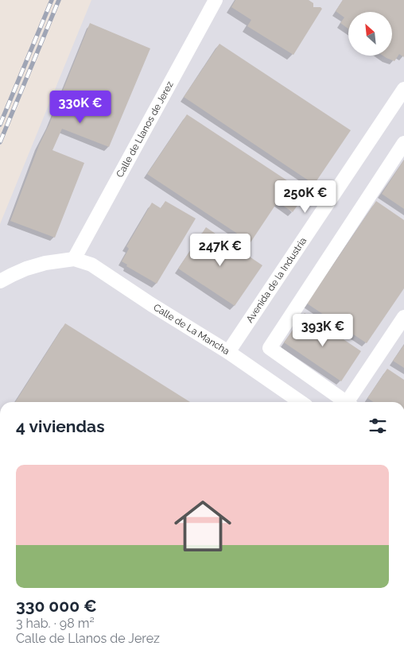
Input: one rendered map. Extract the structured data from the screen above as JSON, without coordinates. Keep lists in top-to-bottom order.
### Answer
{
  "streets": {
    "street": ["Calle de Llanos de Jerez", "Avenida de la Industria", "Calle de La Mancha"]
  },
  "crossings": [
    ["Calle de Llanos de Jerez", "Calle de La Mancha"],
    ["Avenida de la Industria", "Calle de La Mancha"]
  ],
  "north": "top left",
  "page": {
    "price": [
      "330K €",
      "250K €",
      "247K €",
      "393K €"
    ],
    "heading": "4 viviendas",
    "list": [
      {
        "name": "330 000 €",
        "note": "3 hab. · 98 m² · Calle de Llanos de Jerez"
      }
    ]
  }
}
